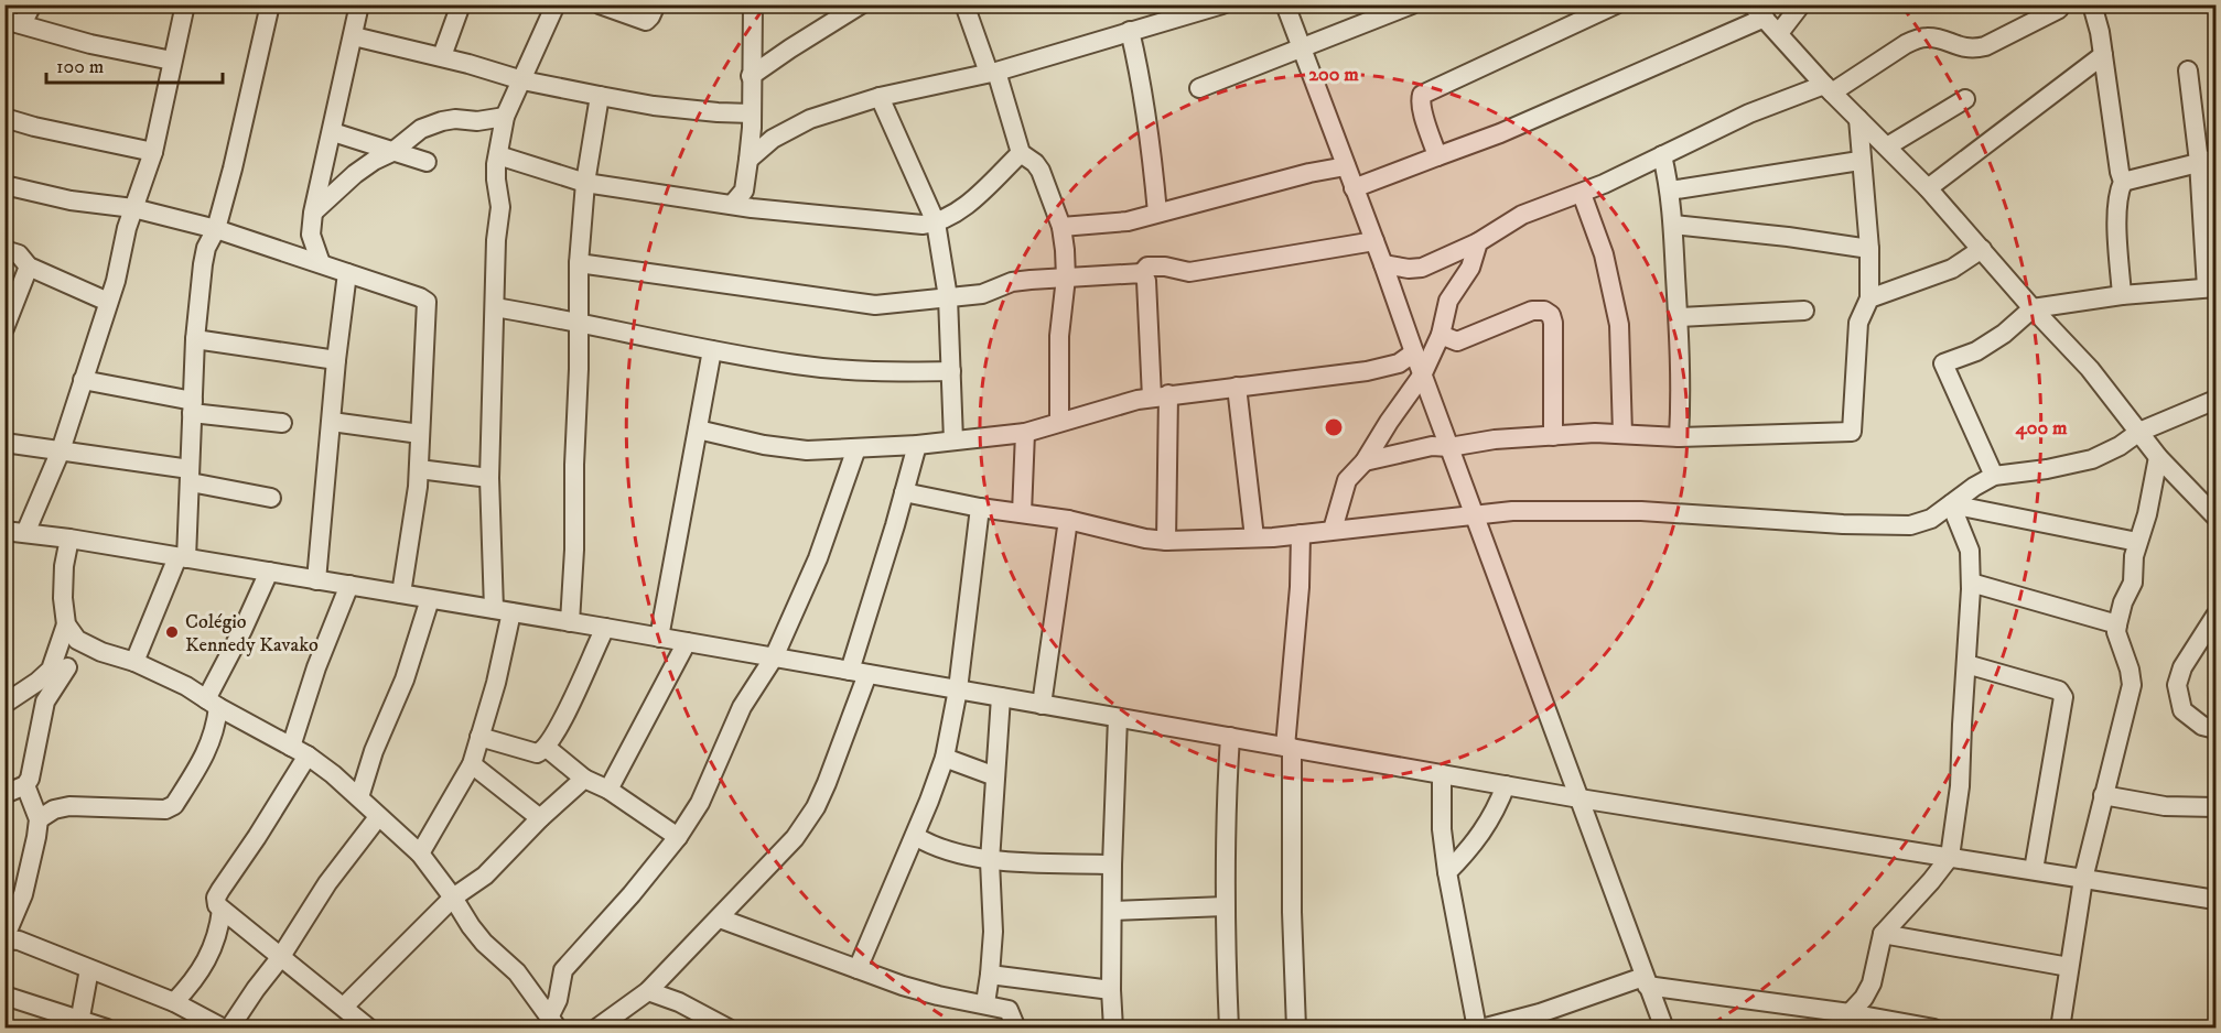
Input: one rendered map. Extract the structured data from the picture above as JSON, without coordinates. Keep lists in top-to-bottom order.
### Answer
{
  "places": ["Colégio Kennedy Kavako"],
  "scale_bar": "100 m",
  "rings": ["200 m", "400 m"]
}
